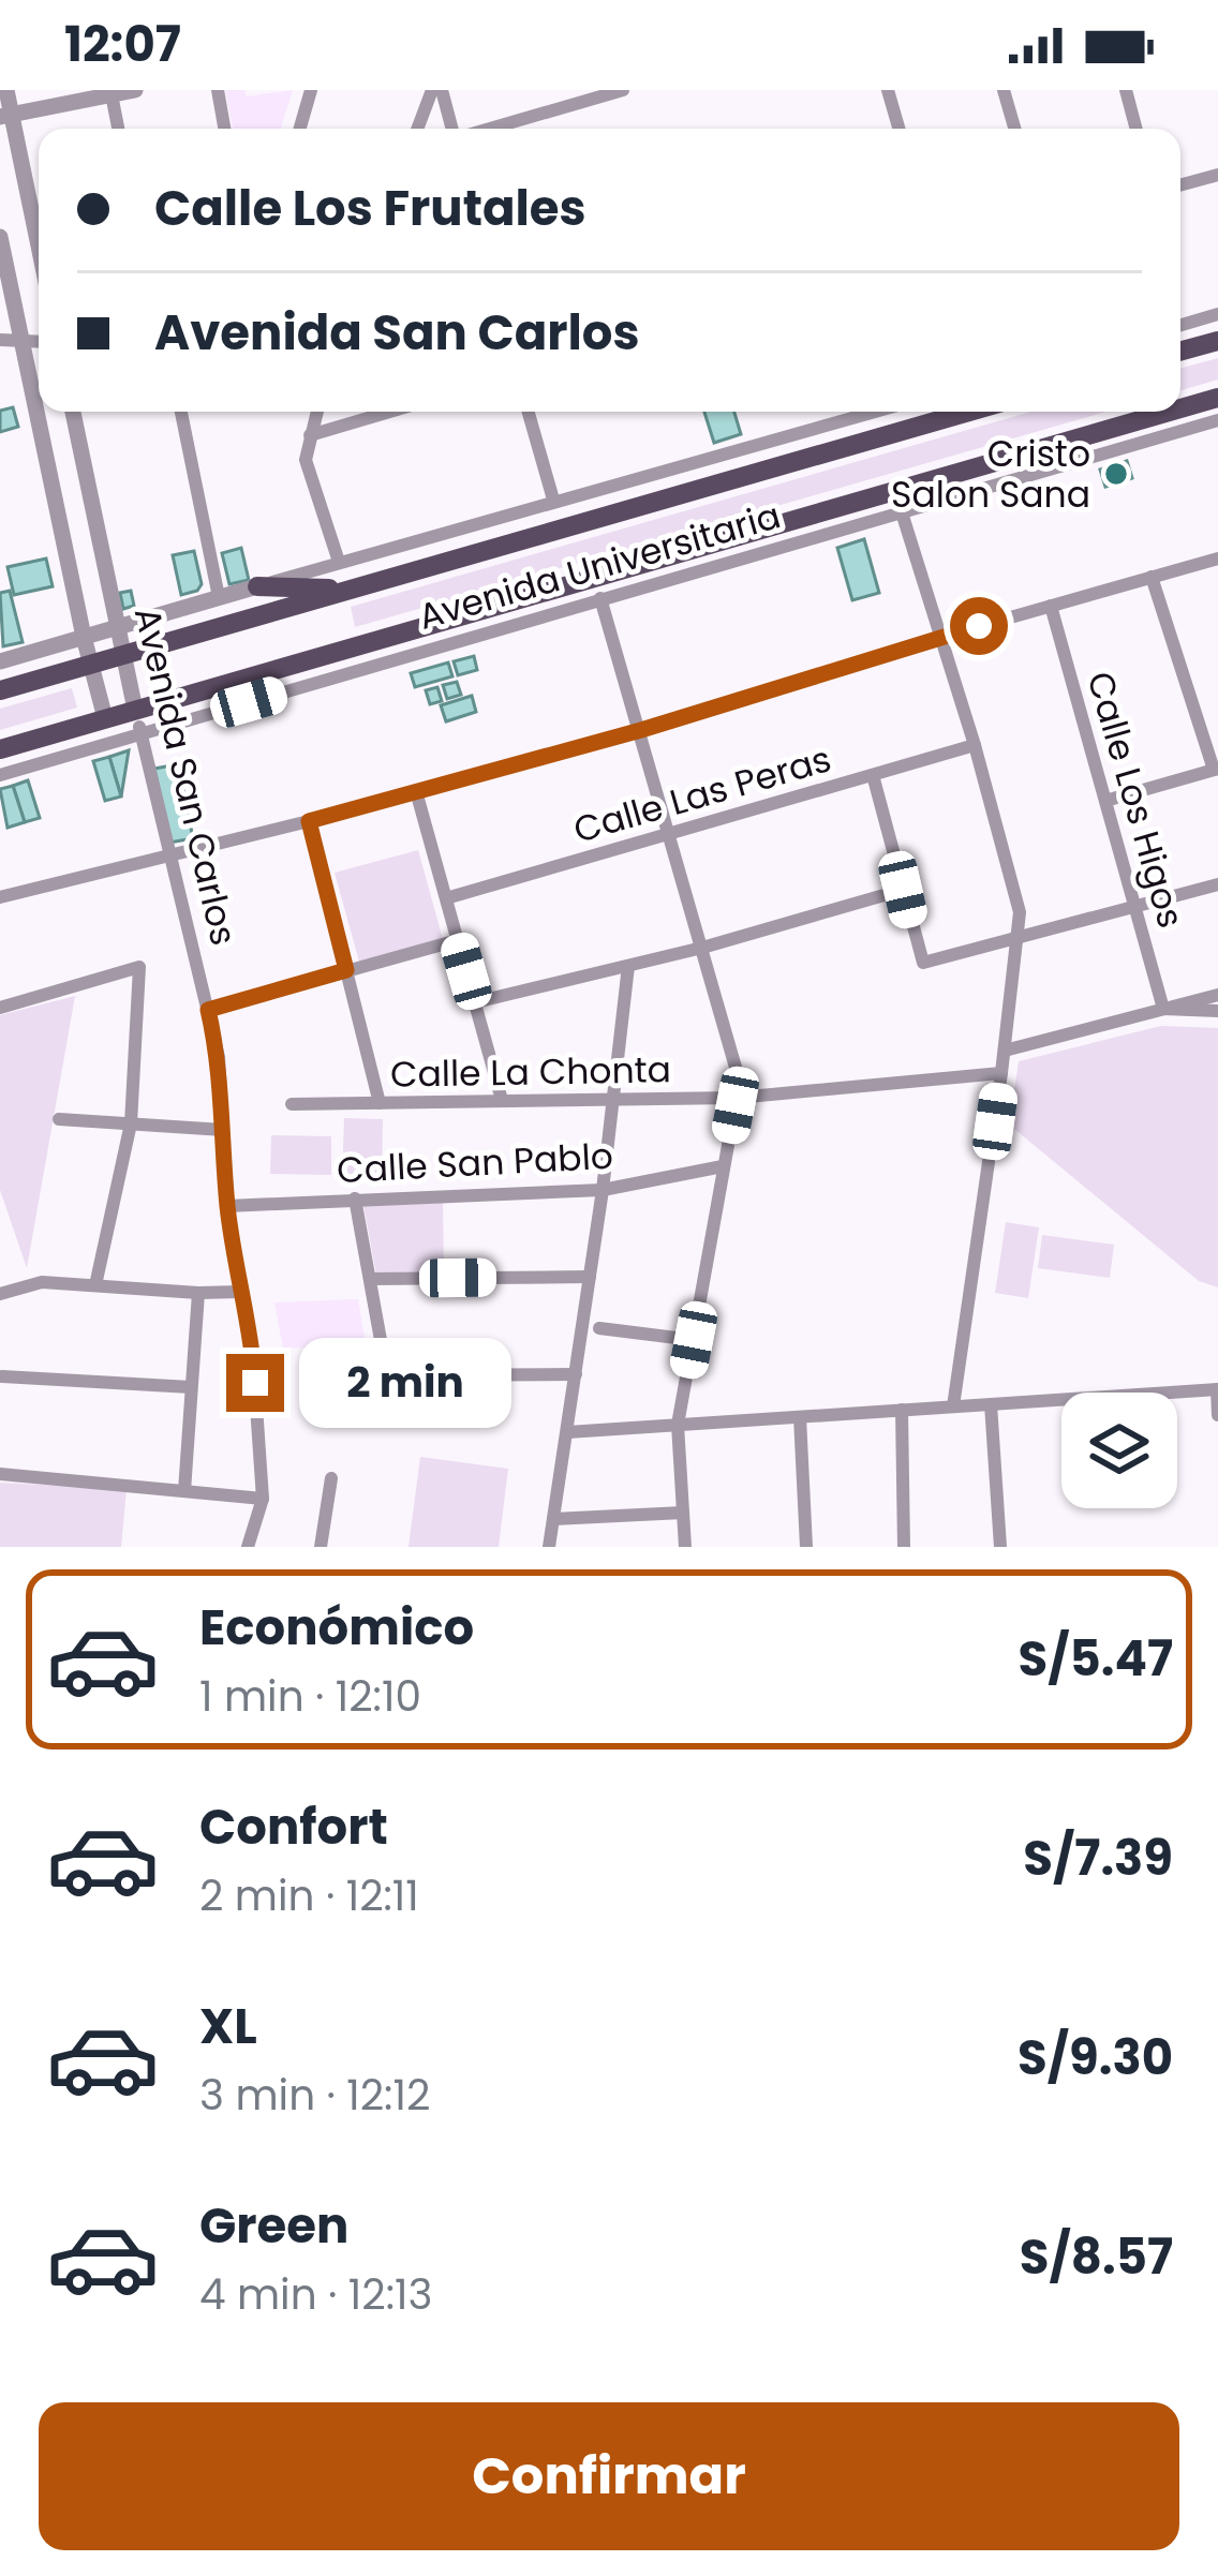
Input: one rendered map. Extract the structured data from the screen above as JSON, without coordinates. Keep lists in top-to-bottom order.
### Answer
{
  "streets": {
    "main road": ["Avenida Universitaria"],
    "street": [
      "Avenida San Carlos",
      "Calle Las Peras",
      "Calle Los Higos",
      "Calle La Chonta",
      "Calle San Pablo"
    ]
  },
  "crossings": [
    ["Avenida Universitaria", "Avenida San Carlos"],
    ["Avenida San Carlos", "Calle San Pablo"]
  ],
  "places": ["Cristo Salon Sana"],
  "page": {
    "status": "12:07",
    "banner": ["Calle Los Frutales", "Avenida San Carlos"],
    "bubble": "2 min",
    "list": [
      {
        "name": "Económico",
        "note": "1 min · 12:10",
        "value": "S/5.47"
      },
      {
        "name": "Confort",
        "note": "2 min · 12:11",
        "value": "S/7.39"
      },
      {
        "name": "XL",
        "note": "3 min · 12:12",
        "value": "S/9.30"
      },
      {
        "name": "Green",
        "note": "4 min · 12:13",
        "value": "S/8.57"
      }
    ],
    "buttons": "Confirmar"
  }
}
